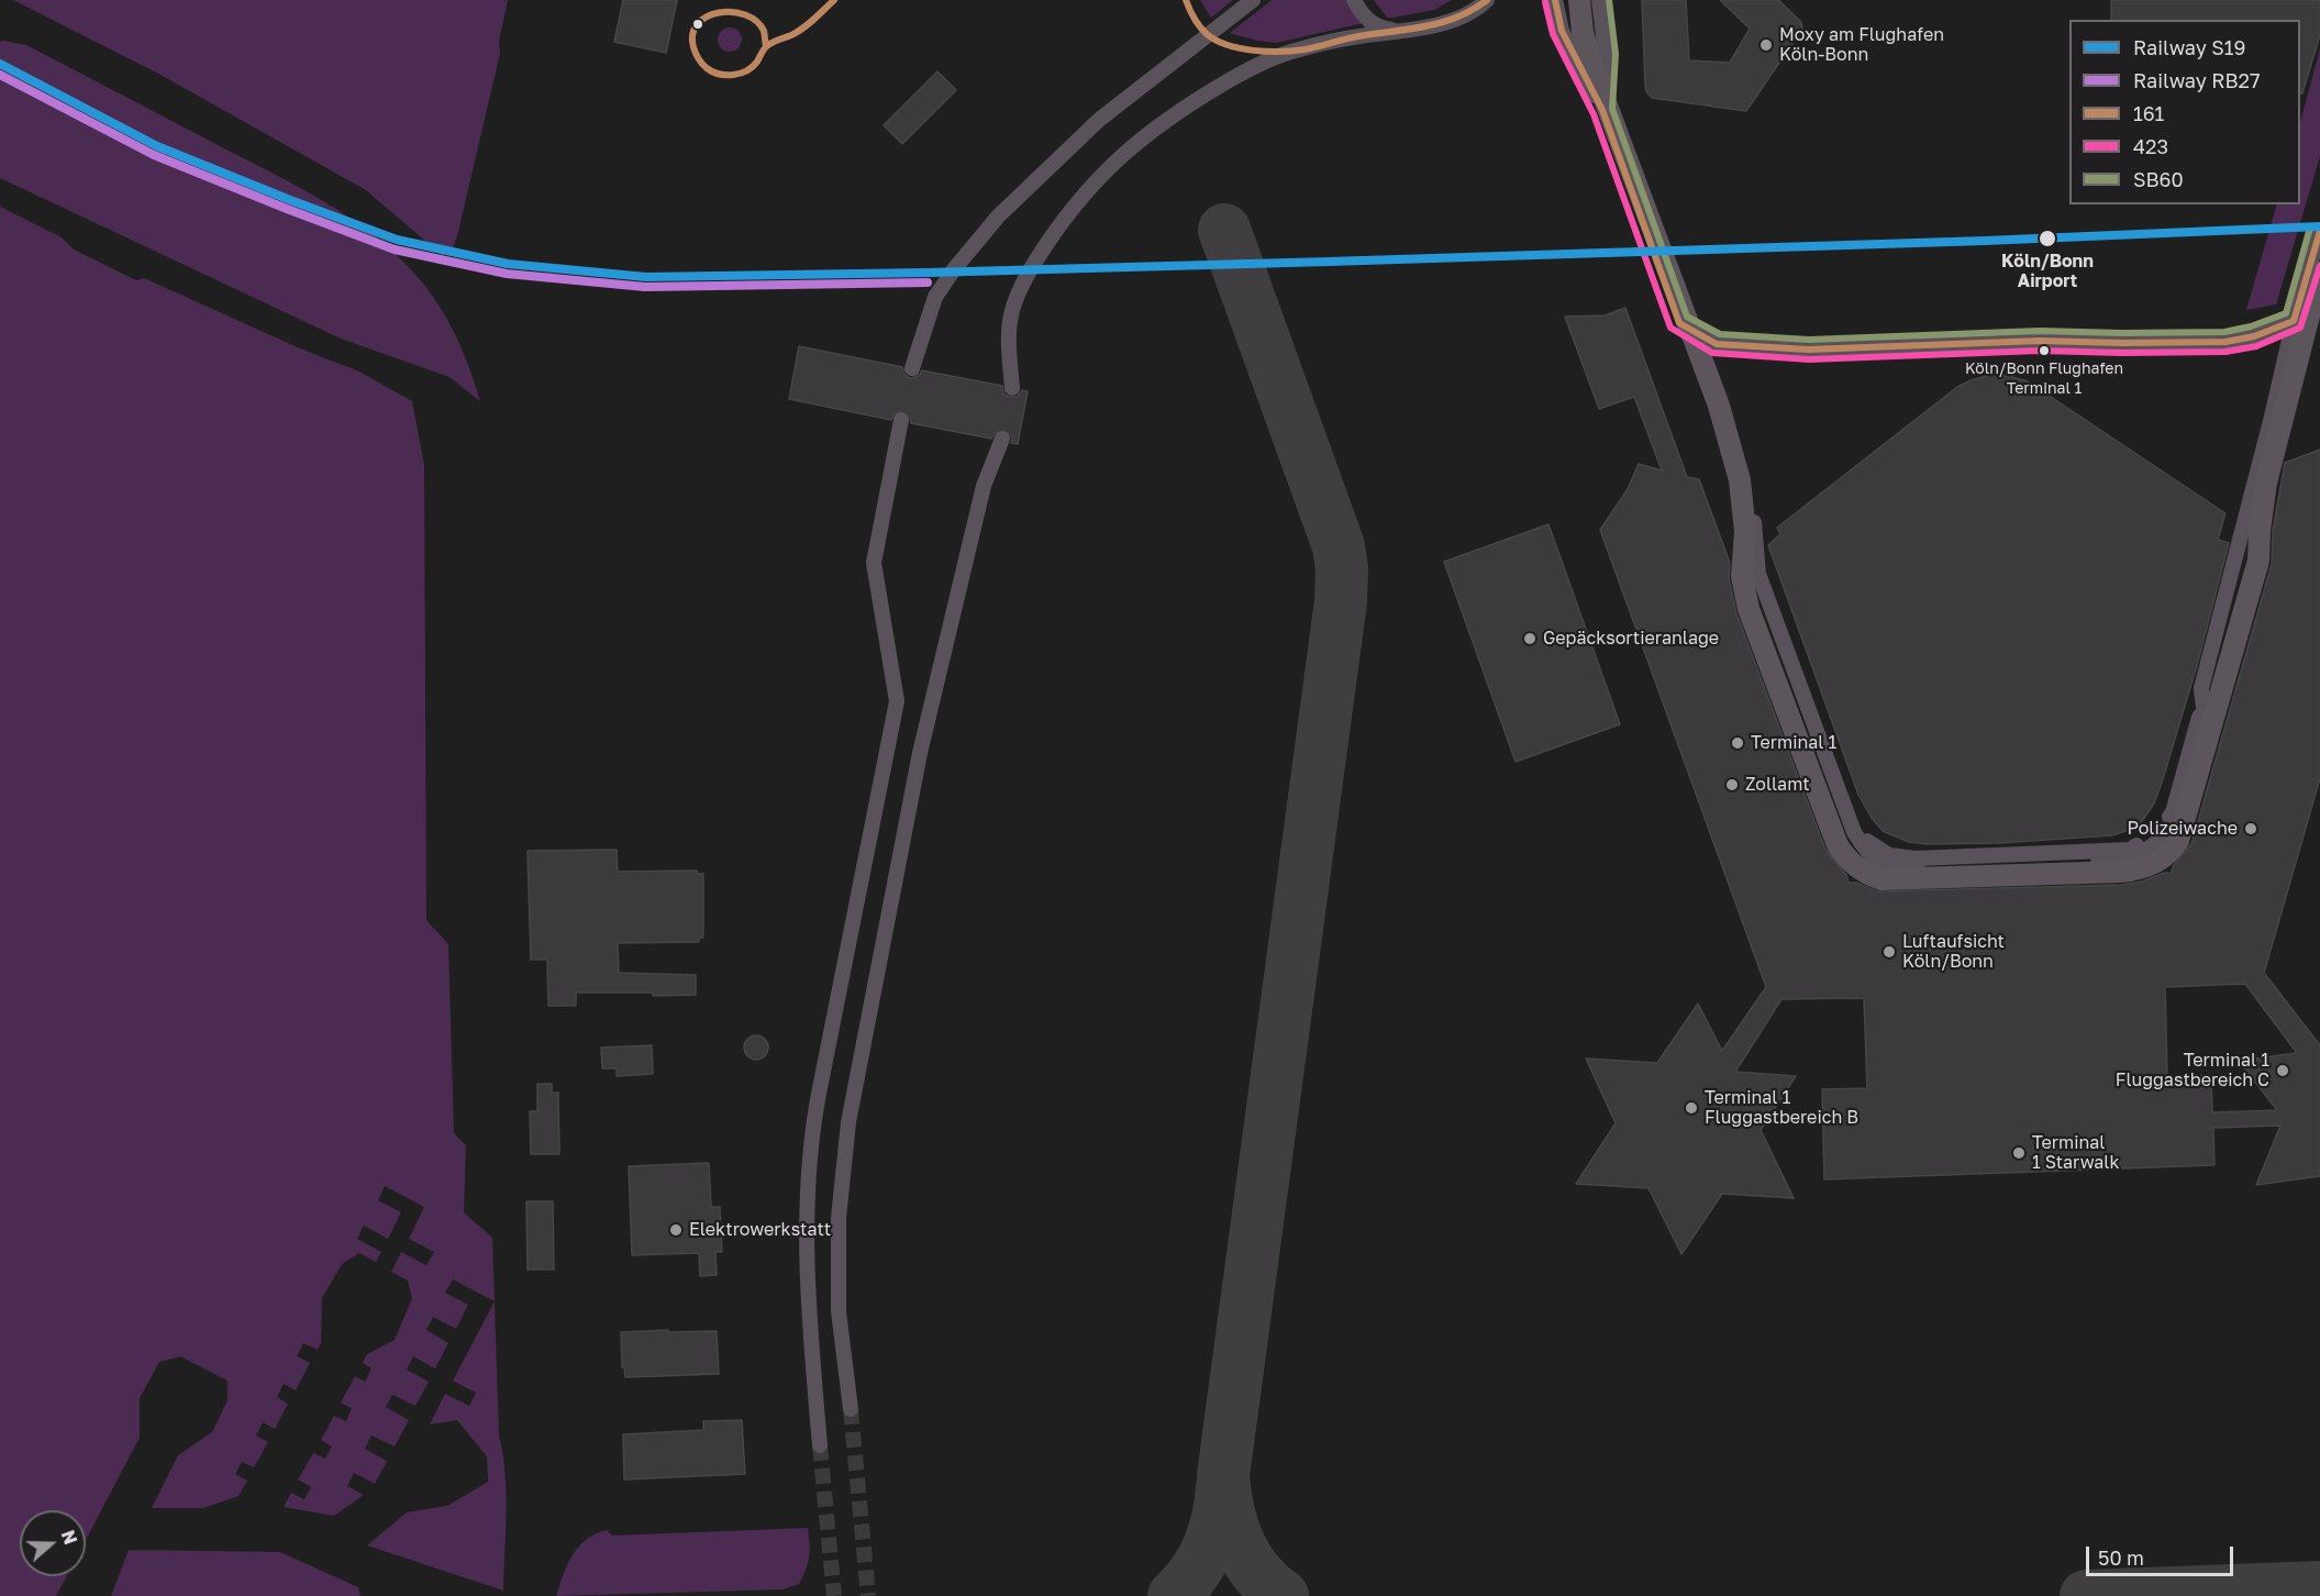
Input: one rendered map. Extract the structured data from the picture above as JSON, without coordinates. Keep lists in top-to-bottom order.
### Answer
{
  "places": [
    "Moxy am Flughafen Köln-Bonn",
    "Köln/Bonn Airport",
    "Köln/Bonn Flughafen Terminal 1",
    "Gepäcksortieranlage",
    "Terminal 1",
    "Zollamt",
    "Polizeiwache",
    "Luftaufsicht Köln/Bonn",
    "Terminal 1 Fluggastbereich C",
    "Terminal 1 Fluggastbereich B",
    "Terminal 1 Starwalk",
    "Elektrowerkstatt"
  ],
  "lines": [
    "transit line 161",
    "transit line SB60",
    "transit line 423",
    "rail line S19",
    "rail line RB27"
  ],
  "legend": [
    "Railway S19",
    "Railway RB27",
    "161",
    "423",
    "SB60"
  ],
  "scale_bar": "50 m",
  "north": "right"
}
